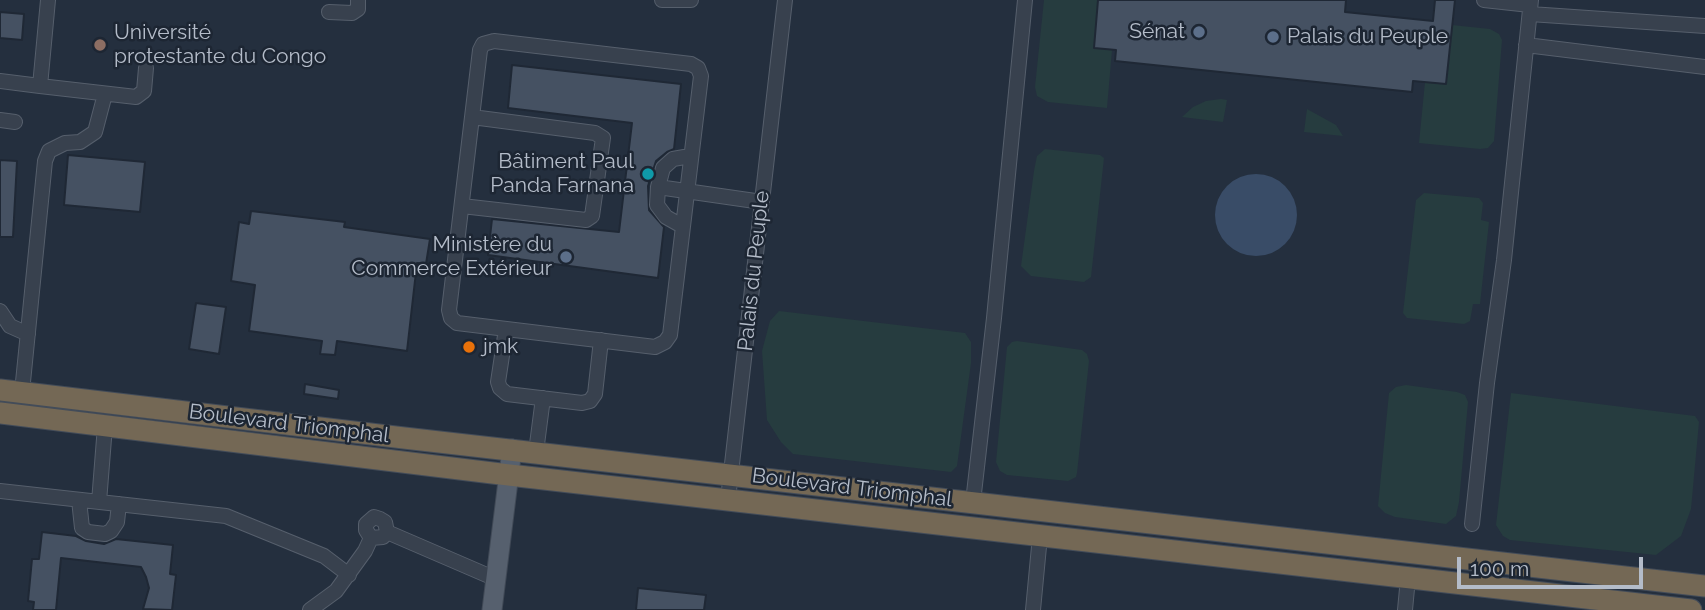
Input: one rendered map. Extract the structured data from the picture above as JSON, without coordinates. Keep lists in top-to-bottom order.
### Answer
{
  "streets": {
    "highway": ["Boulevard Triomphal"],
    "street": ["Palais du Peuple"]
  },
  "crossings": [
    ["Palais du Peuple", "Boulevard Triomphal"]
  ],
  "places": [
    "Sénat",
    "Palais du Peuple",
    "Université protestante du Congo",
    "Bâtiment Paul Panda Farnana",
    "Ministère du Commerce Extérieur",
    "jmk"
  ],
  "scale_bar": "100 m"
}
